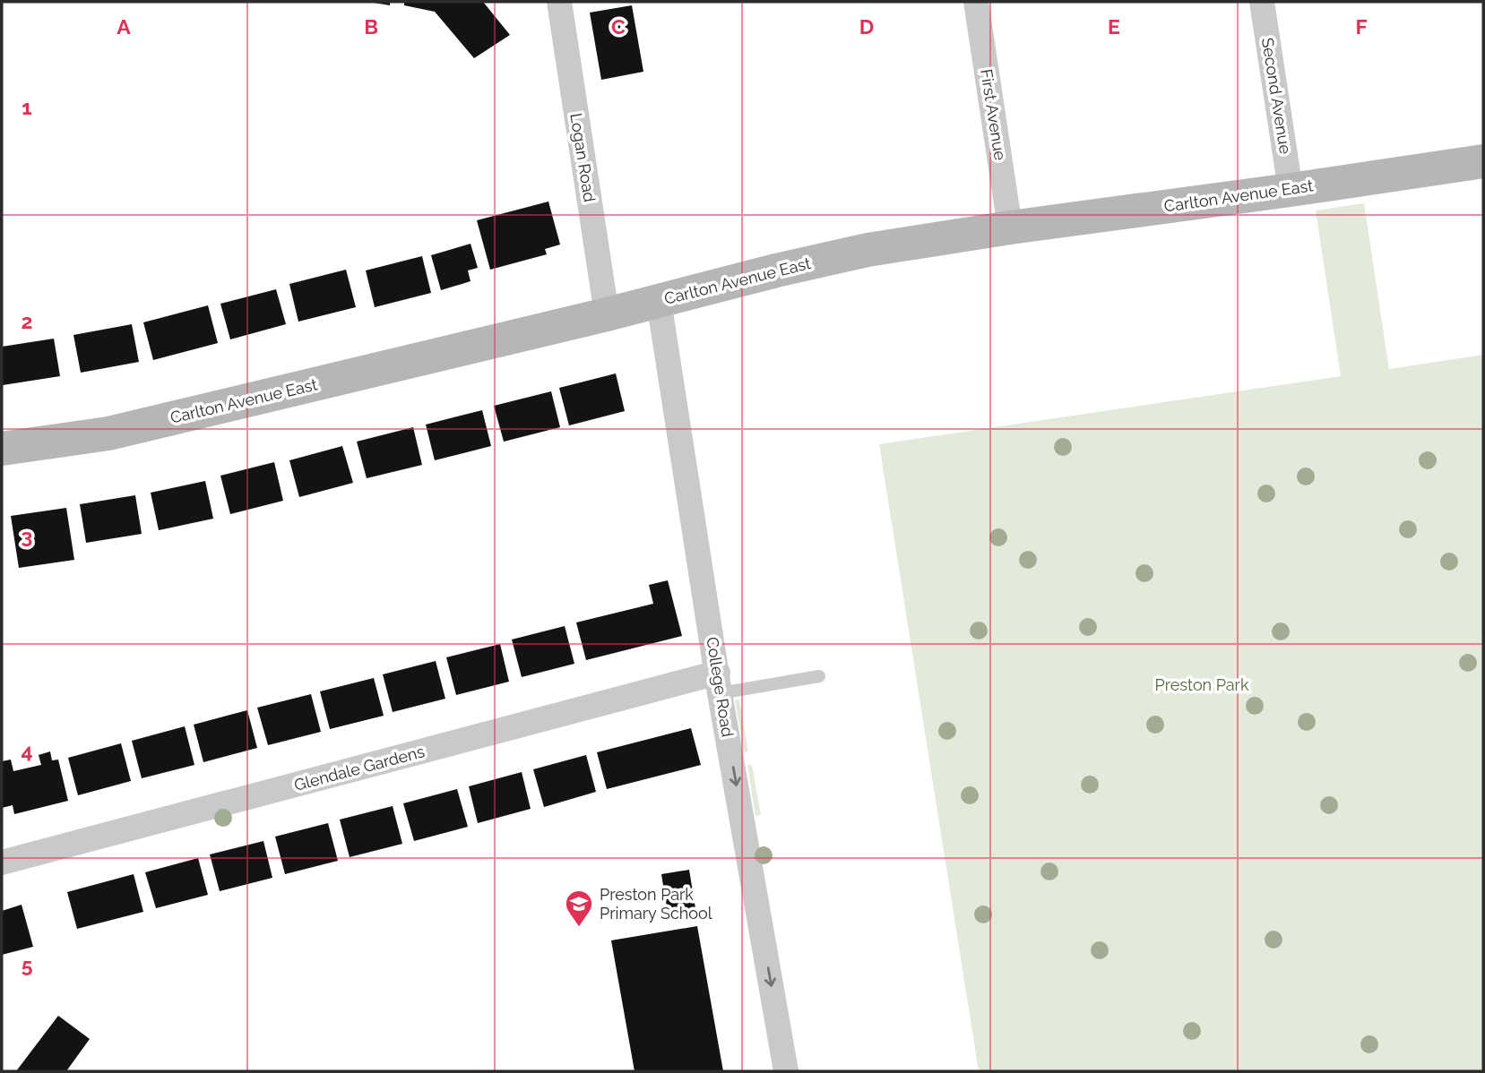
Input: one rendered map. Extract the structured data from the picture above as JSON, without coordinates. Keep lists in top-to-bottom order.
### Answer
{
  "streets": {
    "street": [
      "Second Avenue",
      "First Avenue",
      "Logan Road",
      "Carlton Avenue East",
      "College Road",
      "Glendale Gardens"
    ]
  },
  "crossings": [
    ["Second Avenue", "Carlton Avenue East"],
    ["First Avenue", "Carlton Avenue East"],
    ["Logan Road", "Carlton Avenue East"],
    ["Carlton Avenue East", "College Road"],
    ["College Road", "Glendale Gardens"]
  ],
  "one_way": ["College Road"],
  "parks": ["Preston Park"],
  "places": {
    "school or university": ["Preston Park Primary School"]
  },
  "grid": {
    "columns": [
      "A",
      "B",
      "C",
      "D",
      "E",
      "F"
    ],
    "rows": [
      "1",
      "2",
      "3",
      "4",
      "5"
    ]
  }
}
